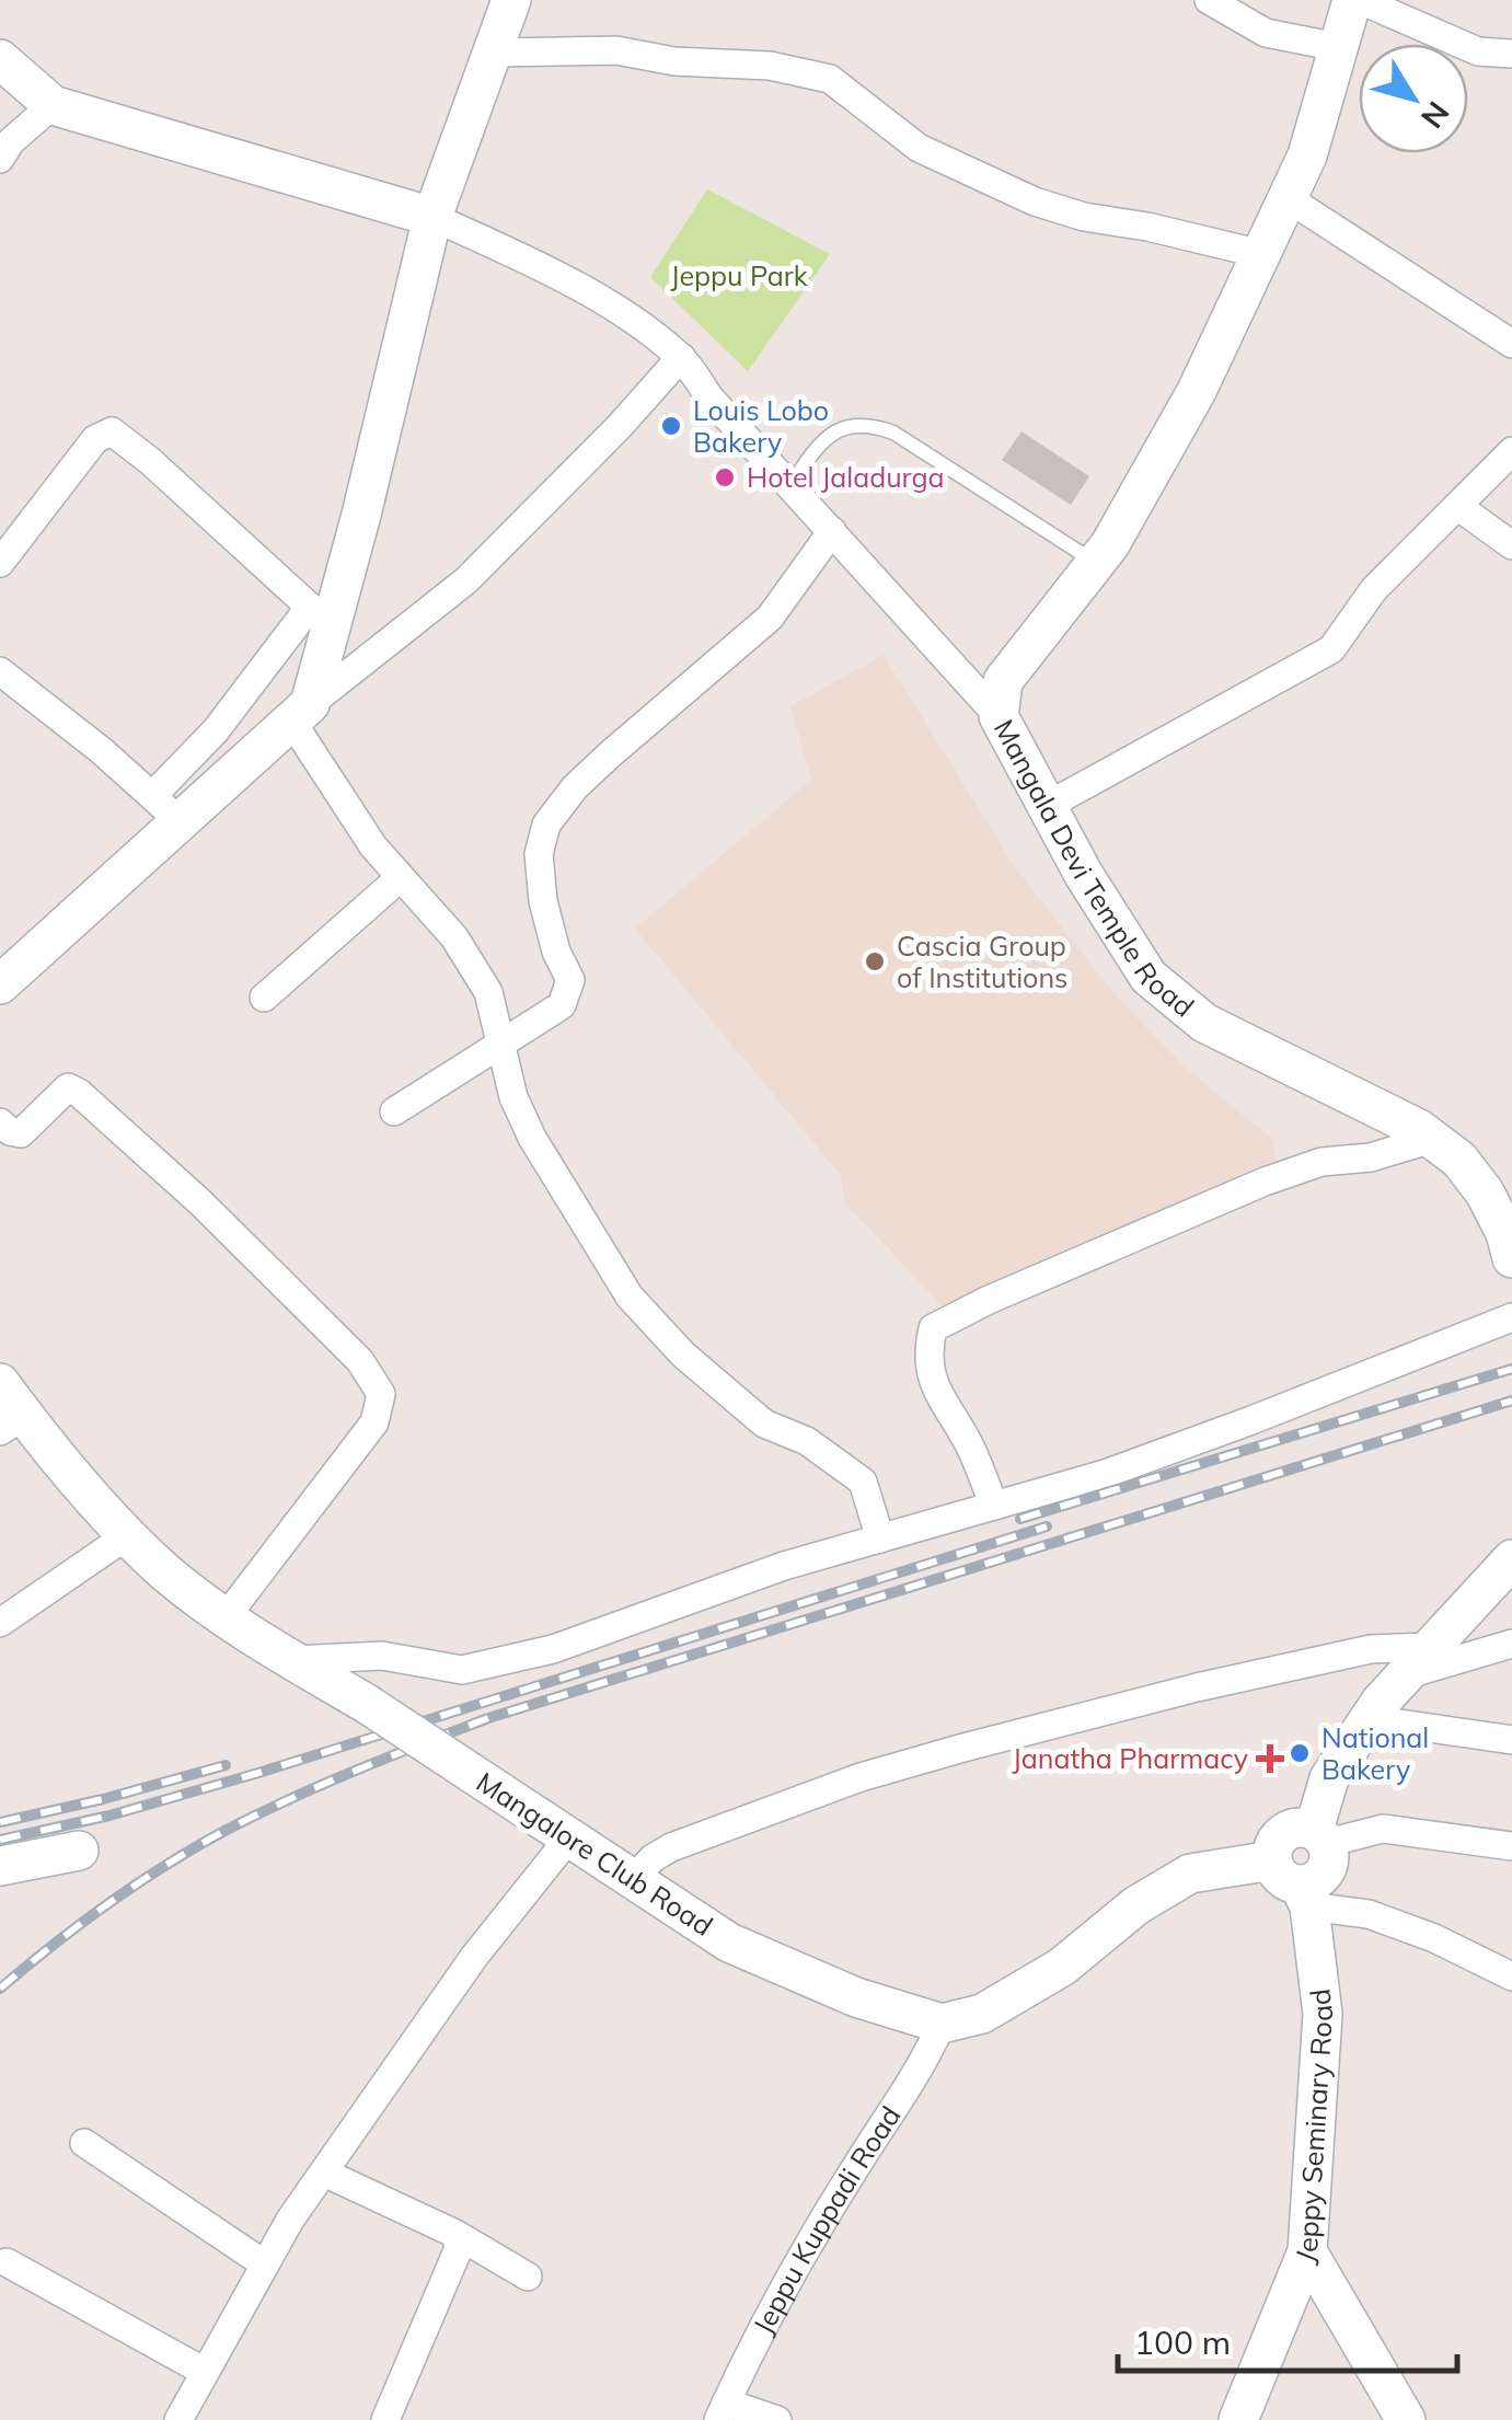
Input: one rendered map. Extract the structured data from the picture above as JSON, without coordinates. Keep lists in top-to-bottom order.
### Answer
{
  "streets": {
    "street": [
      "Mangala Devi Temple Road",
      "Mangalore Club Road",
      "Jeppy Seminary Road",
      "Jeppu Kuppadi Road"
    ]
  },
  "crossings": [
    ["Mangalore Club Road", "Jeppu Kuppadi Road"]
  ],
  "parks": ["Jeppu Park"],
  "places": {
    "other": [
      "Louis Lobo Bakery",
      "Hotel Jaladurga",
      "Cascia Group of Institutions",
      "National Bakery"
    ],
    "health": ["Janatha Pharmacy"]
  },
  "scale_bar": "100 m",
  "north": "bottom right"
}
